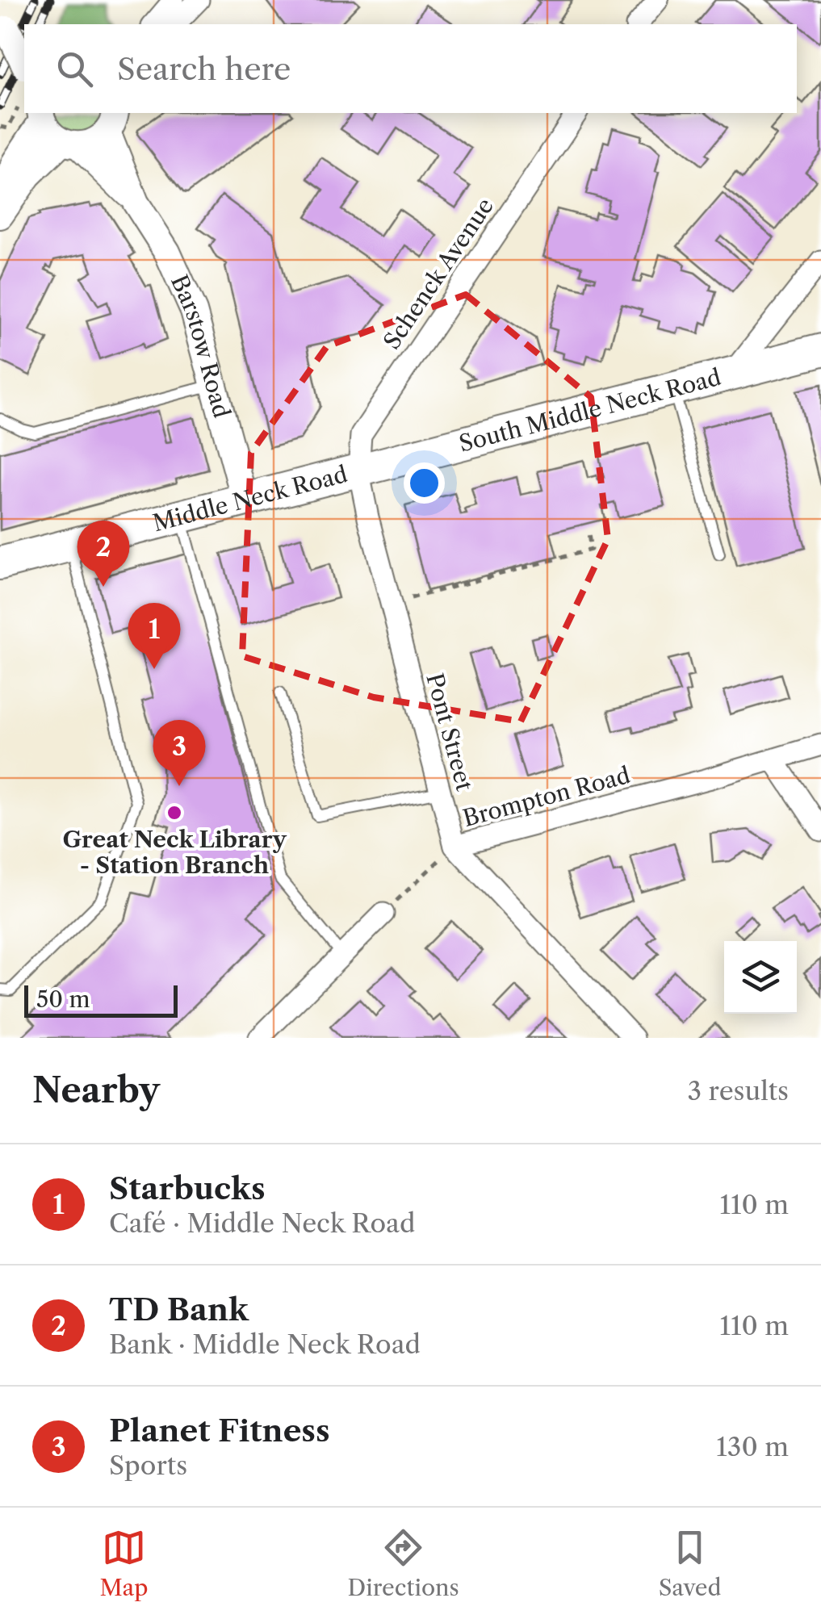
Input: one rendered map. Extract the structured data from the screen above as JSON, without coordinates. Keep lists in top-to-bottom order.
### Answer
{
  "streets": {
    "main road": ["South Middle Neck Road", "Middle Neck Road"],
    "street": [
      "Schenck Avenue",
      "Barstow Road",
      "Pont Street",
      "Brompton Road"
    ]
  },
  "crossings": [
    ["Schenck Avenue", "South Middle Neck Road"],
    ["Schenck Avenue", "Middle Neck Road"],
    ["Schenck Avenue", "Pont Street"],
    ["Barstow Road", "Middle Neck Road"],
    ["South Middle Neck Road", "Middle Neck Road"],
    ["South Middle Neck Road", "Pont Street"],
    ["Middle Neck Road", "Pont Street"],
    ["Pont Street", "Brompton Road"]
  ],
  "places": ["Great Neck Library - Station Branch"],
  "scale_bar": "50 m",
  "page": {
    "search": "Search here",
    "pins": ["2", "1", "3"],
    "scale": "50 m",
    "heading": ["Nearby", "3 results"],
    "list": [
      {
        "mark": "1",
        "name": "Starbucks",
        "note": "Café · Middle Neck Road",
        "value": "110 m"
      },
      {
        "mark": "2",
        "name": "TD Bank",
        "note": "Bank · Middle Neck Road",
        "value": "110 m"
      },
      {
        "mark": "3",
        "name": "Planet Fitness",
        "note": "Sports",
        "value": "130 m"
      }
    ],
    "nav": ["Map", "Directions", "Saved"]
  }
}
